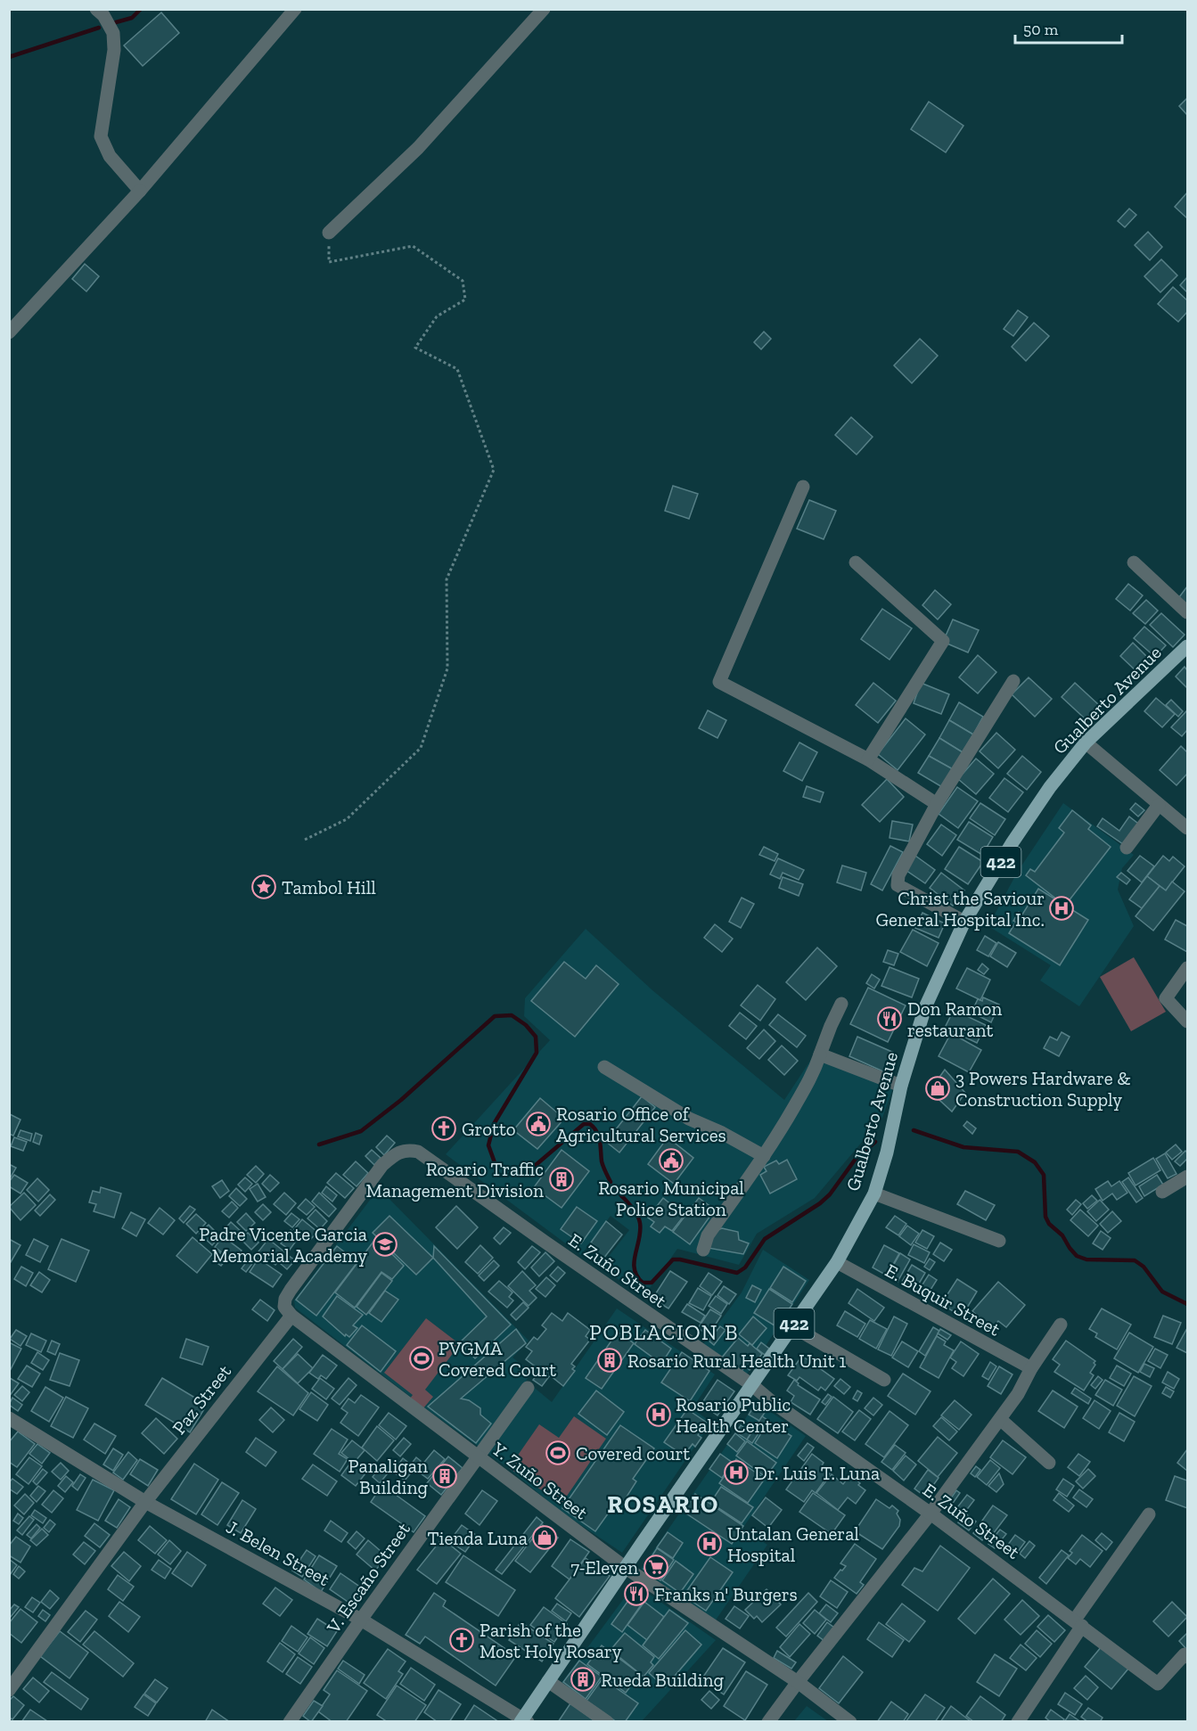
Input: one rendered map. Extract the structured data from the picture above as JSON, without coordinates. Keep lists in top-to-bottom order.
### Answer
{
  "streets": {
    "main road": ["Gualberto Avenue", "422"],
    "street": [
      "E. Zuño Street",
      "E. Buquir Street",
      "Paz Street",
      "Y. Zuño Street",
      "J. Belen Street",
      "V. Escaño Street"
    ]
  },
  "crossings": [
    ["Gualberto Avenue", "E. Zuño Street"],
    ["Gualberto Avenue", "E. Buquir Street"],
    ["Gualberto Avenue", "Y. Zuño Street"],
    ["Gualberto Avenue", "J. Belen Street"],
    ["E. Zuño Street", "Paz Street"],
    ["E. Zuño Street", "Y. Zuño Street"],
    ["Paz Street", "Y. Zuño Street"],
    ["Paz Street", "J. Belen Street"],
    ["Y. Zuño Street", "V. Escaño Street"],
    ["J. Belen Street", "V. Escaño Street"]
  ],
  "districts": ["POBLACION B", "ROSARIO"],
  "places": {
    "place": ["Tambol Hill"],
    "hospital": [
      "Christ the Saviour General Hospital Inc.",
      "Rosario Public Health Center",
      "Dr. Luis T. Luna",
      "Untalan General Hospital"
    ],
    "restaurant": ["Don Ramon restaurant", "Franks n' Burgers"],
    "shop": ["3 Powers Hardware & Construction Supply", "Tienda Luna"],
    "public building": ["Rosario Office of Agricultural Services", "Rosario Municipal Police Station"],
    "church": ["Grotto", "Parish of the Most Holy Rosary"],
    "building": [
      "Rosario Traffic Management Division",
      "Rosario Rural Health Unit 1",
      "Panaligan Building",
      "Rueda Building"
    ],
    "school or university": ["Padre Vicente Garcia Memorial Academy"],
    "sports": ["PVGMA Covered Court", "Covered court"],
    "supermarket": ["7-Eleven"]
  },
  "scale_bar": "50 m"
}
